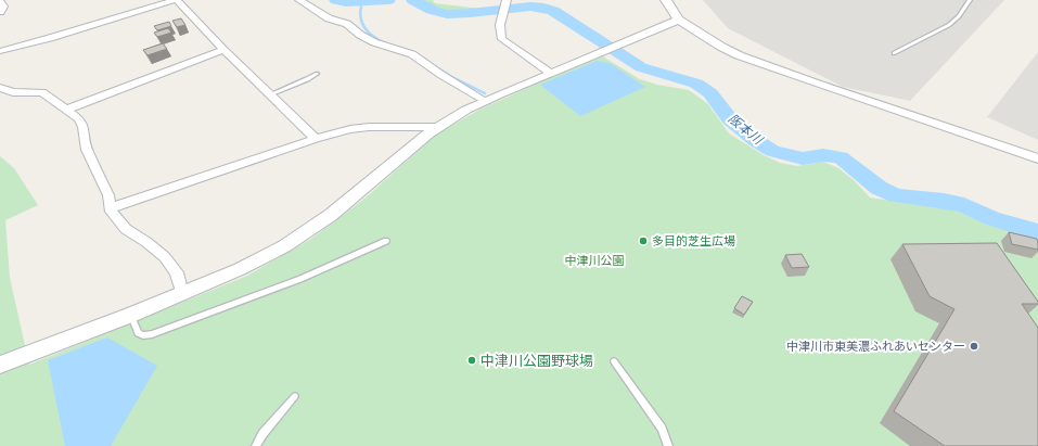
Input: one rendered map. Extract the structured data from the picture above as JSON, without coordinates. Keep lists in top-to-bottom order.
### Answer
{
  "water": ["阪本川"],
  "parks": ["中津川公園"],
  "places": ["多目的芝生広場", "中津川市東美濃ふれあいセンター", "中津川公園野球場"]
}
